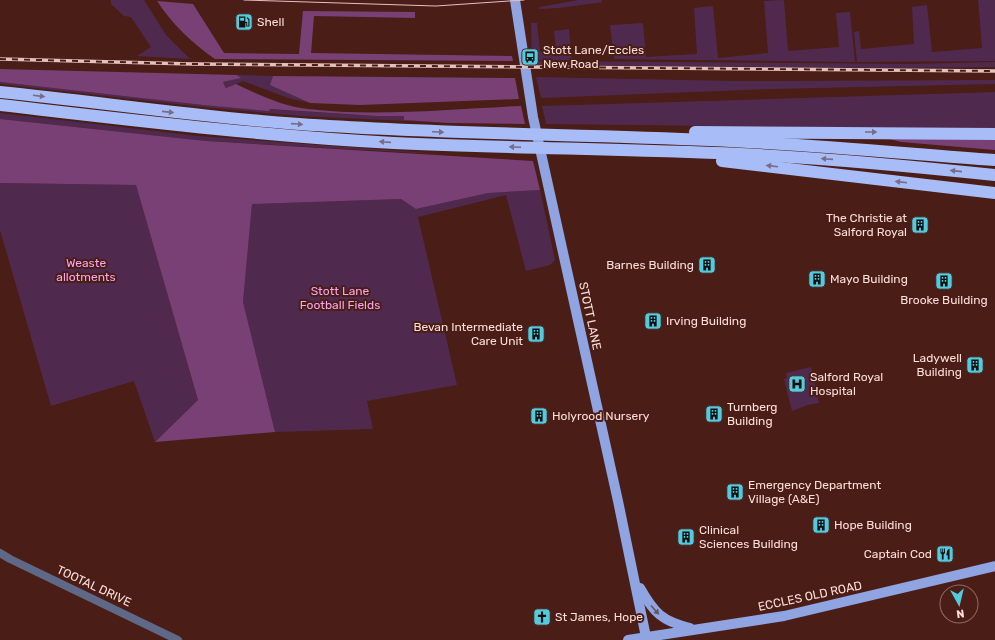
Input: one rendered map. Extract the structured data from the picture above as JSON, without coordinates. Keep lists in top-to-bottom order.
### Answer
{
  "streets": {
    "main road": ["STOTT LANE", "ECCLES OLD ROAD"],
    "street": ["TOOTAL DRIVE"]
  },
  "crossings": [
    ["STOTT LANE", "ECCLES OLD ROAD"]
  ],
  "parks": ["Weaste allotments", "Stott Lane Football Fields"],
  "places": {
    "fuel station": ["Shell"],
    "bus stop": ["Stott Lane/Eccles New Road"],
    "building": [
      "The Christie at Salford Royal",
      "Barnes Building",
      "Mayo Building",
      "Brooke Building",
      "Irving Building",
      "Bevan Intermediate Care Unit",
      "Ladywell Building",
      "Turnberg Building",
      "Holyrood Nursery",
      "Emergency Department Village (A&E)",
      "Hope Building",
      "Clinical Sciences Building"
    ],
    "hospital": ["Salford Royal Hospital"],
    "restaurant": ["Captain Cod"],
    "church": ["St James, Hope"]
  },
  "north": "bottom"
}
